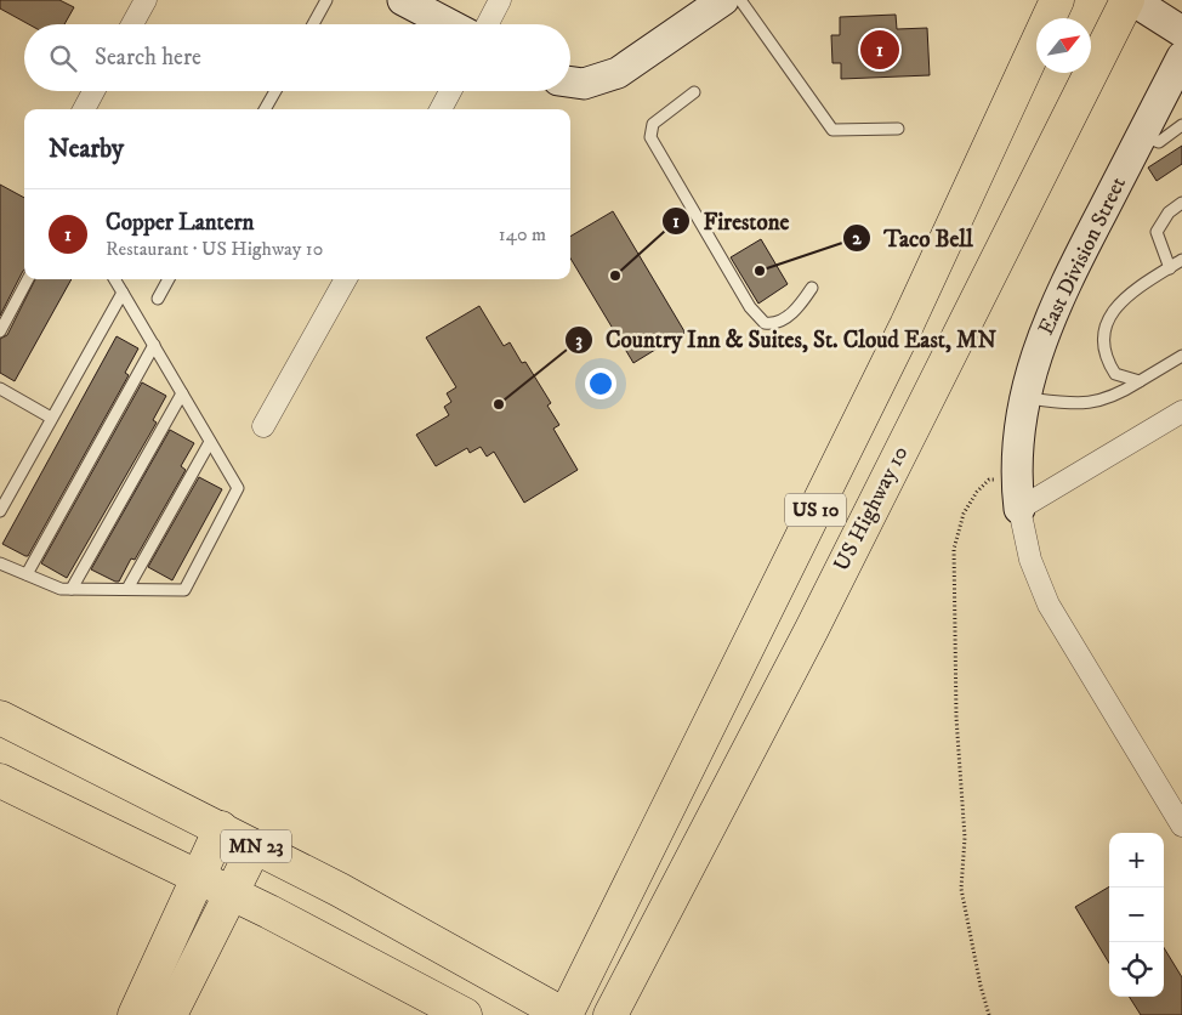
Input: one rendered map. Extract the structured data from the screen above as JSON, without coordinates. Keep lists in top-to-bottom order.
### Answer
{
  "streets": {
    "highway": ["US Highway 10", "US 10", "MN 23"],
    "street": ["East Division Street"]
  },
  "crossings": [
    ["US 10", "MN 23"]
  ],
  "places": ["Taco Bell", "Firestone", "Country Inn & Suites, St. Cloud East, MN"],
  "north": "top right",
  "page": {
    "search": "Search here",
    "pins": "1",
    "heading": "Nearby",
    "list": [
      {
        "mark": "1",
        "name": "Copper Lantern",
        "note": "Restaurant · US Highway 10",
        "value": "140 m"
      }
    ],
    "map_buttons": ["+", "−"]
  }
}
